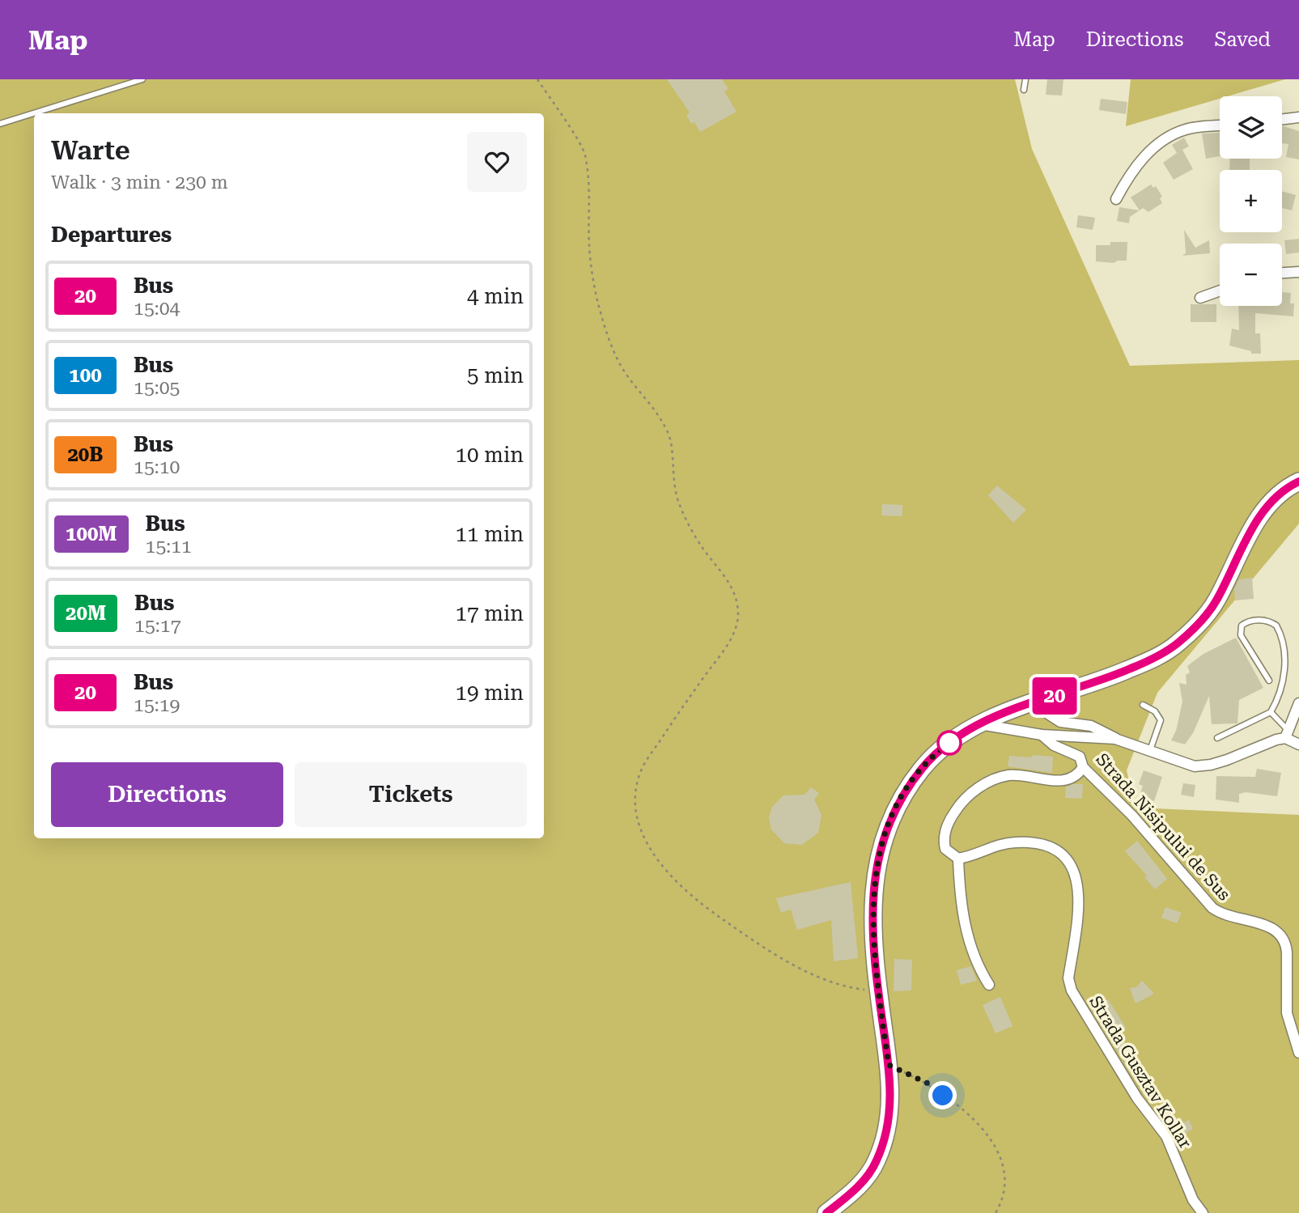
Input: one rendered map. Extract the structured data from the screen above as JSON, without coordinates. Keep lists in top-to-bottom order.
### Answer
{
  "streets": {
    "street": ["Strada Nisipului de Sus", "Strada Gusztav Kollar"]
  },
  "lines": ["bus line 20"],
  "page": {
    "header": "Map",
    "nav": ["Map", "Directions", "Saved"],
    "on_map": "20",
    "map_buttons": ["+", "−"],
    "heading": [
      ["Warte", "Walk · 3 min · 230 m"],
      "Departures"
    ],
    "list": [
      {
        "mark": "20",
        "name": "Bus",
        "note": "15:04",
        "value": "4 min"
      },
      {
        "mark": "100",
        "name": "Bus",
        "note": "15:05",
        "value": "5 min"
      },
      {
        "mark": "20B",
        "name": "Bus",
        "note": "15:10",
        "value": "10 min"
      },
      {
        "mark": "100M",
        "name": "Bus",
        "note": "15:11",
        "value": "11 min"
      },
      {
        "mark": "20M",
        "name": "Bus",
        "note": "15:17",
        "value": "17 min"
      },
      {
        "mark": "20",
        "name": "Bus",
        "note": "15:19",
        "value": "19 min"
      }
    ],
    "buttons": ["Directions", "Tickets"]
  }
}
